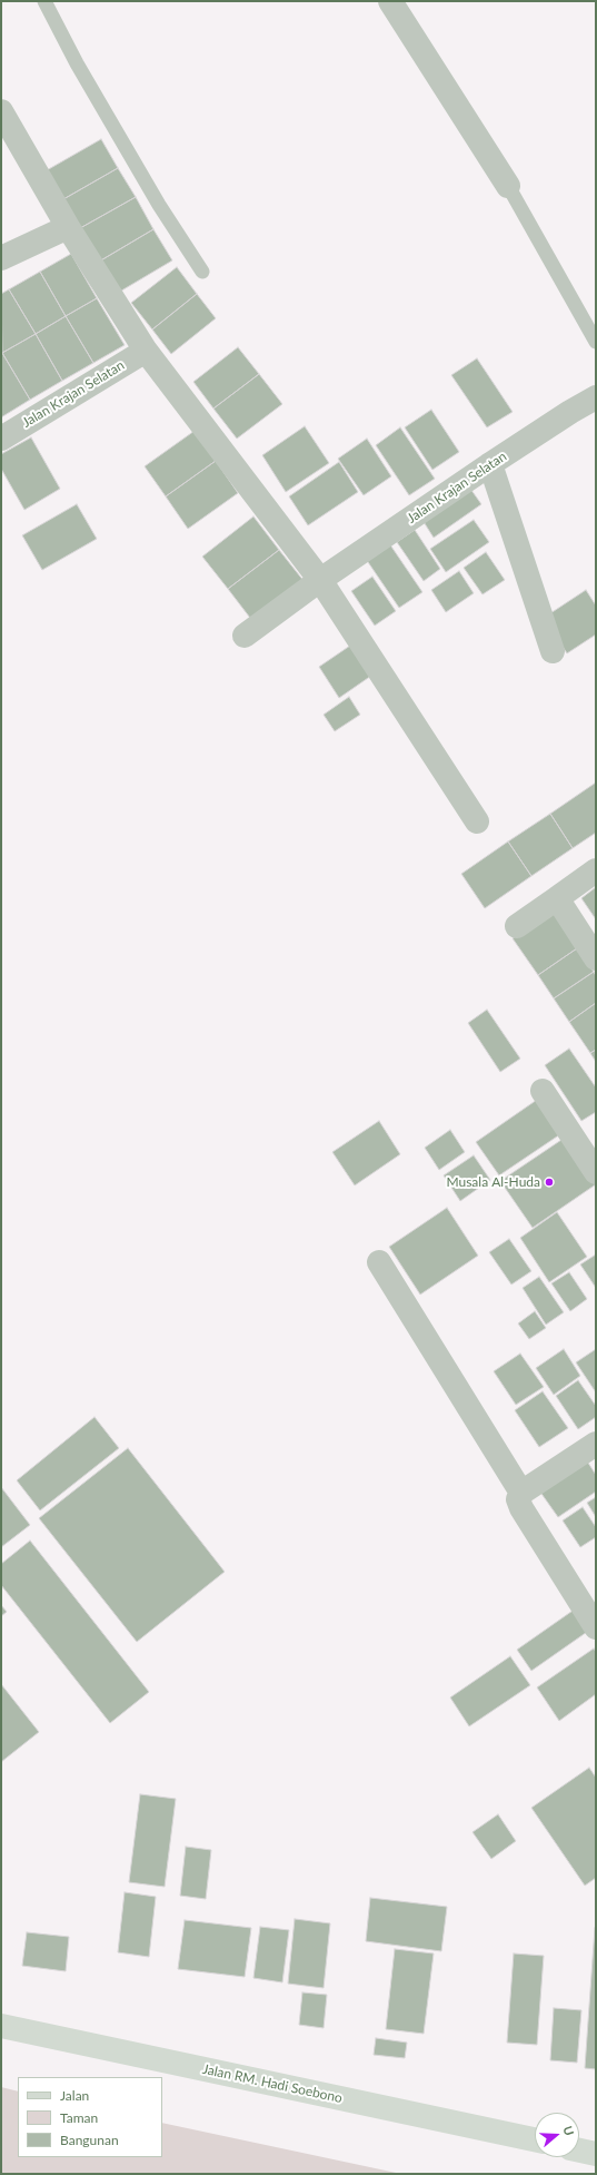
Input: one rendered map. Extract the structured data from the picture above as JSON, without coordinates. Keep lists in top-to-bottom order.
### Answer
{
  "streets": {
    "main road": ["Jalan RM. Hadi Soebono"],
    "street": ["Jalan Krajan Selatan"]
  },
  "places": ["Musala Al-Huda"],
  "legend": ["Jalan", "Taman", "Bangunan"],
  "north": "right"
}
